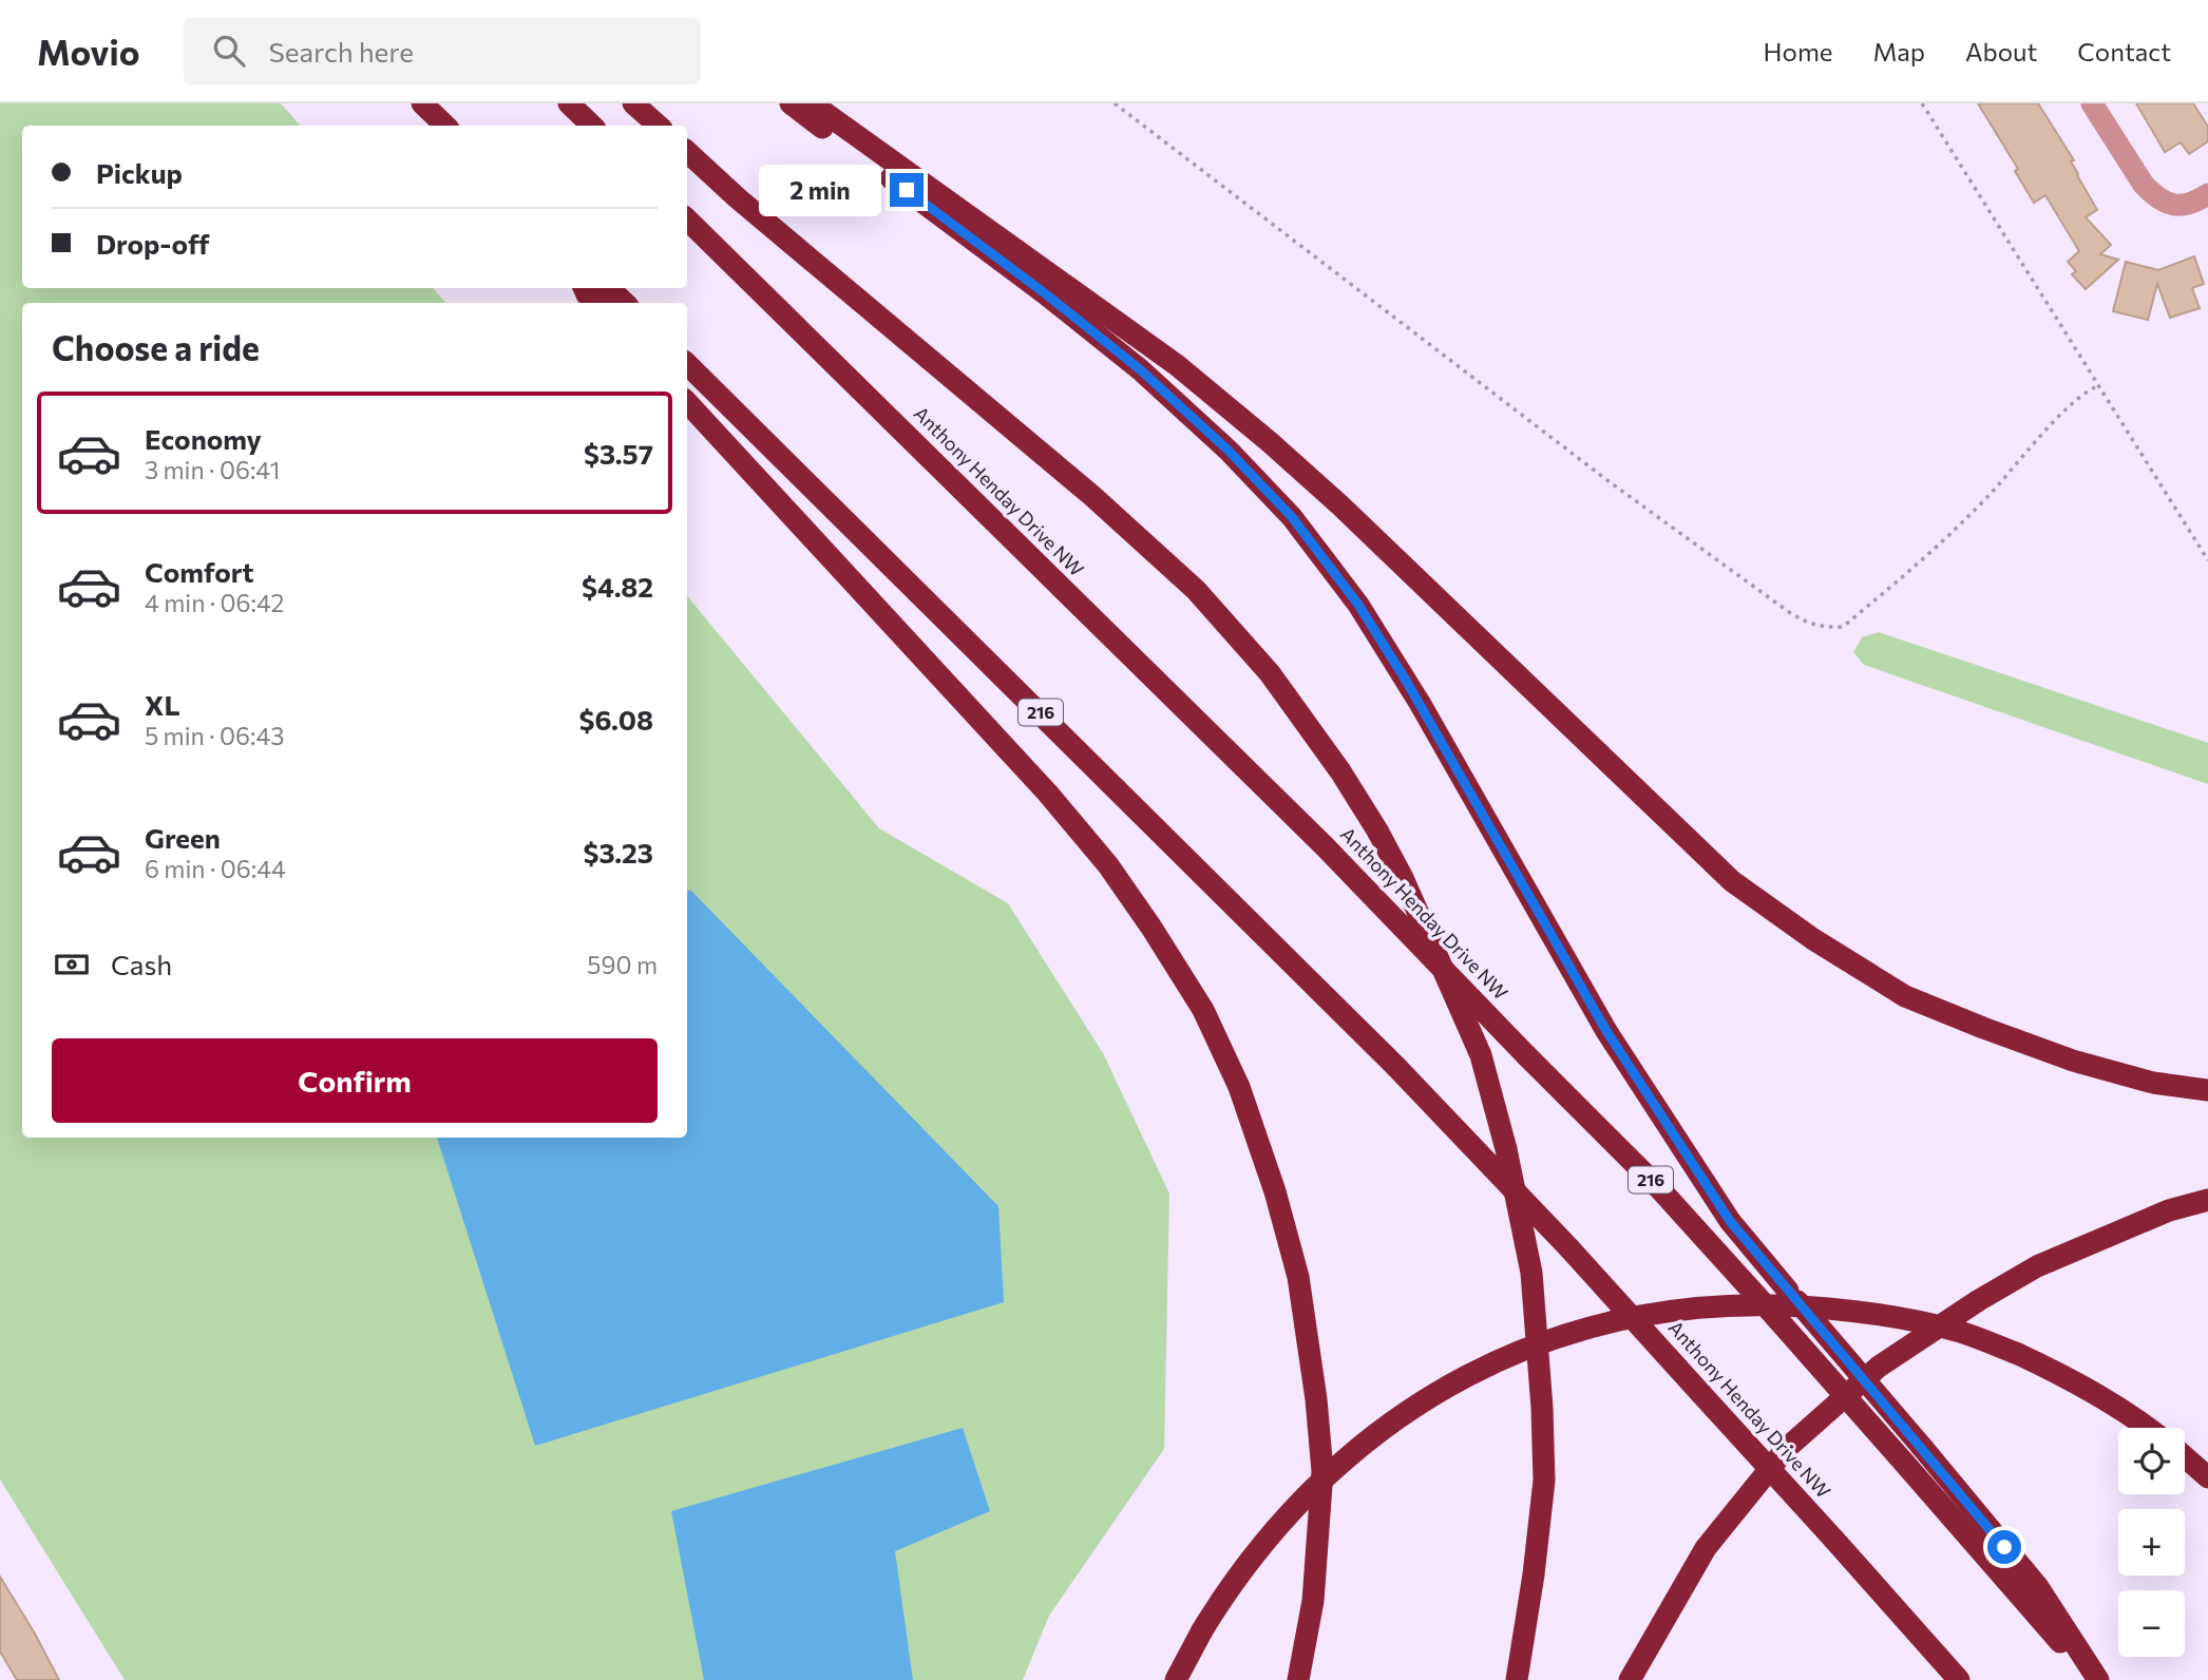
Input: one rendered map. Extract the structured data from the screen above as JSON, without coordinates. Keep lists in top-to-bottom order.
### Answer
{
  "streets": {
    "highway": ["Anthony Henday Drive NW", "216"]
  },
  "page": {
    "header": "Movio",
    "search": "Search here",
    "nav": [
      "Home",
      "Map",
      "About",
      "Contact"
    ],
    "banner": ["Pickup", "Drop-off"],
    "bubble": "2 min",
    "heading": "Choose a ride",
    "list": [
      {
        "name": "Economy",
        "note": "3 min · 06:41",
        "value": "$3.57"
      },
      {
        "name": "Comfort",
        "note": "4 min · 06:42",
        "value": "$4.82"
      },
      {
        "name": "XL",
        "note": "5 min · 06:43",
        "value": "$6.08"
      },
      {
        "name": "Green",
        "note": "6 min · 06:44",
        "value": "$3.23"
      }
    ],
    "pay": ["Cash", "590 m"],
    "buttons": "Confirm",
    "map_buttons": ["+", "−"]
  }
}
